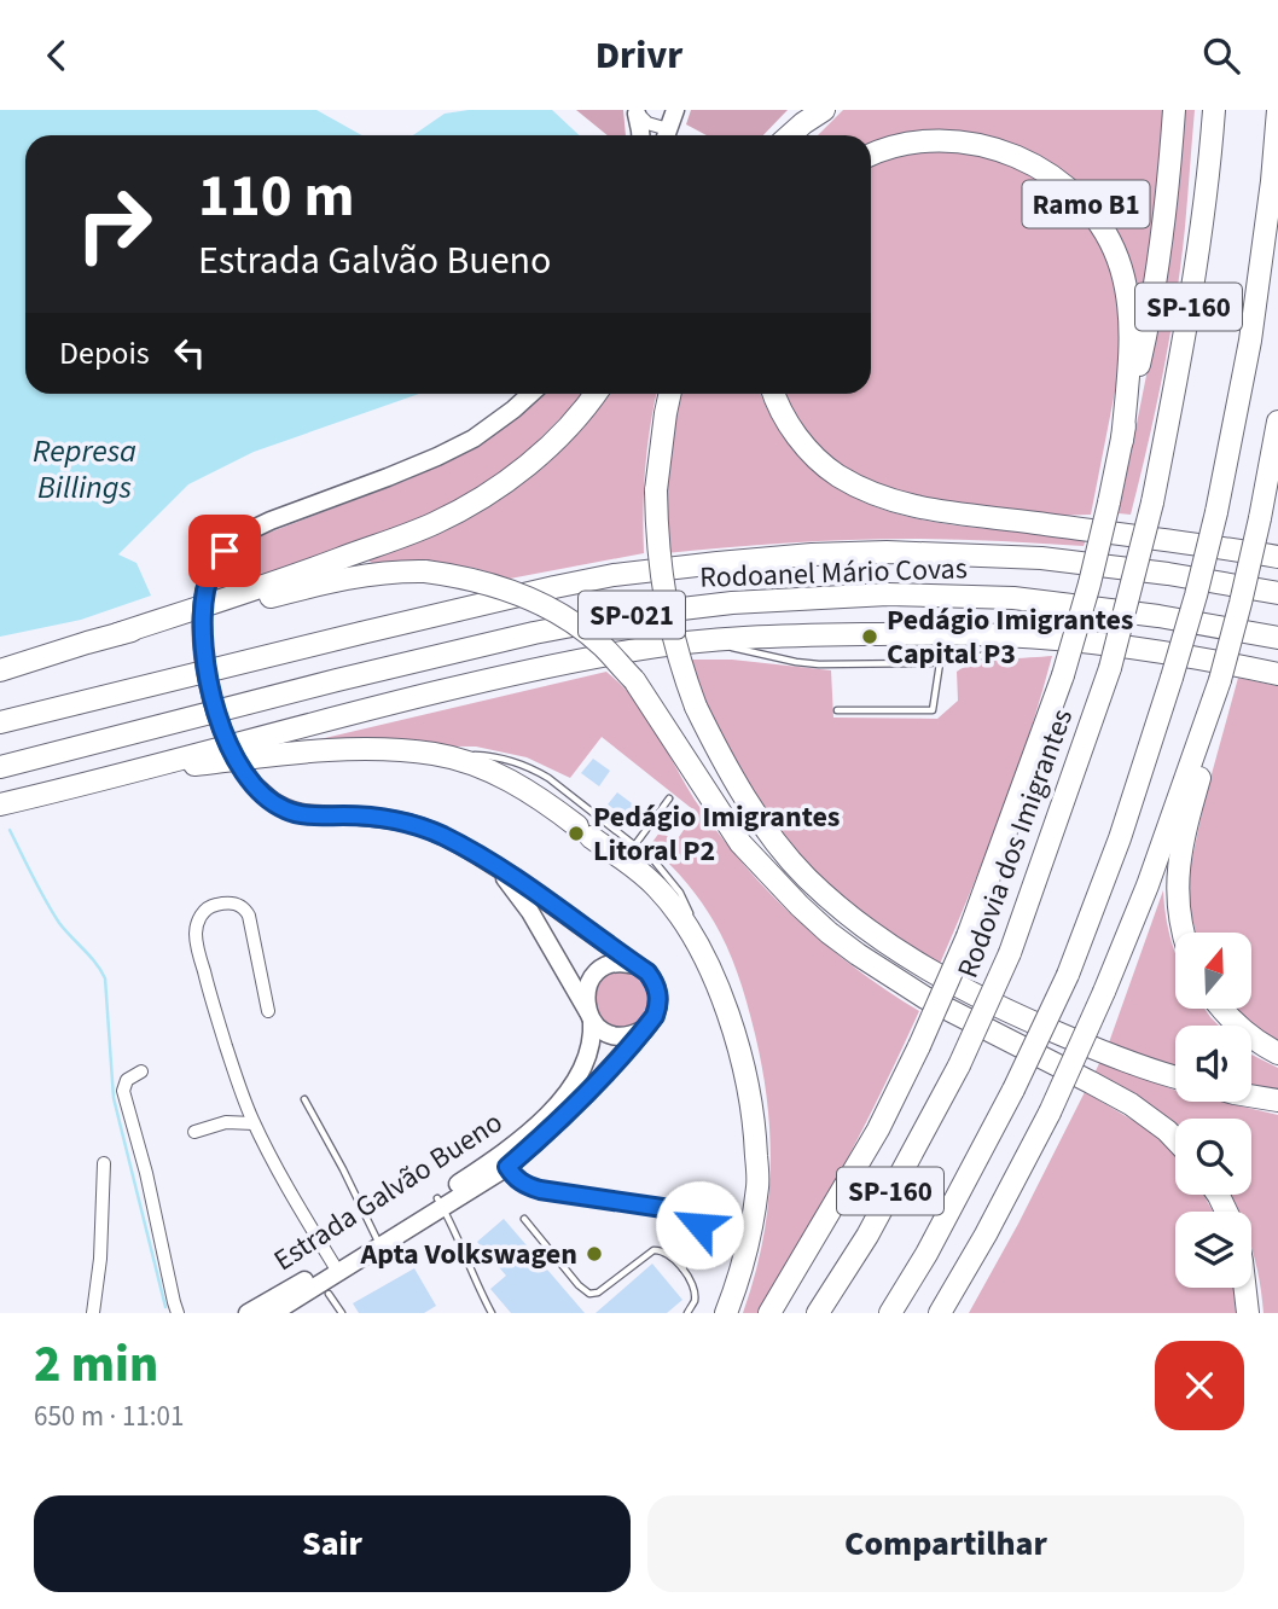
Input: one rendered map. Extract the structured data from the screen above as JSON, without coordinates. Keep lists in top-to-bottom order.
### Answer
{
  "streets": {
    "highway": [
      "Ramo B1",
      "SP-160",
      "Rodoanel Mário Covas",
      "SP-021",
      "Rodovia dos Imigrantes"
    ],
    "main road": ["Estrada Galvão Bueno"]
  },
  "water": ["Represa Billings"],
  "places": ["Pedágio Imigrantes Capital P3", "Pedágio Imigrantes Litoral P2", "Apta Volkswagen"],
  "north": "top",
  "page": {
    "header": "Drivr",
    "turn": ["110 m", "Estrada Galvão Bueno"],
    "then": "Depois",
    "heading": ["2 min", "650 m · 11:01"],
    "buttons": ["Sair", "Compartilhar"]
  }
}
